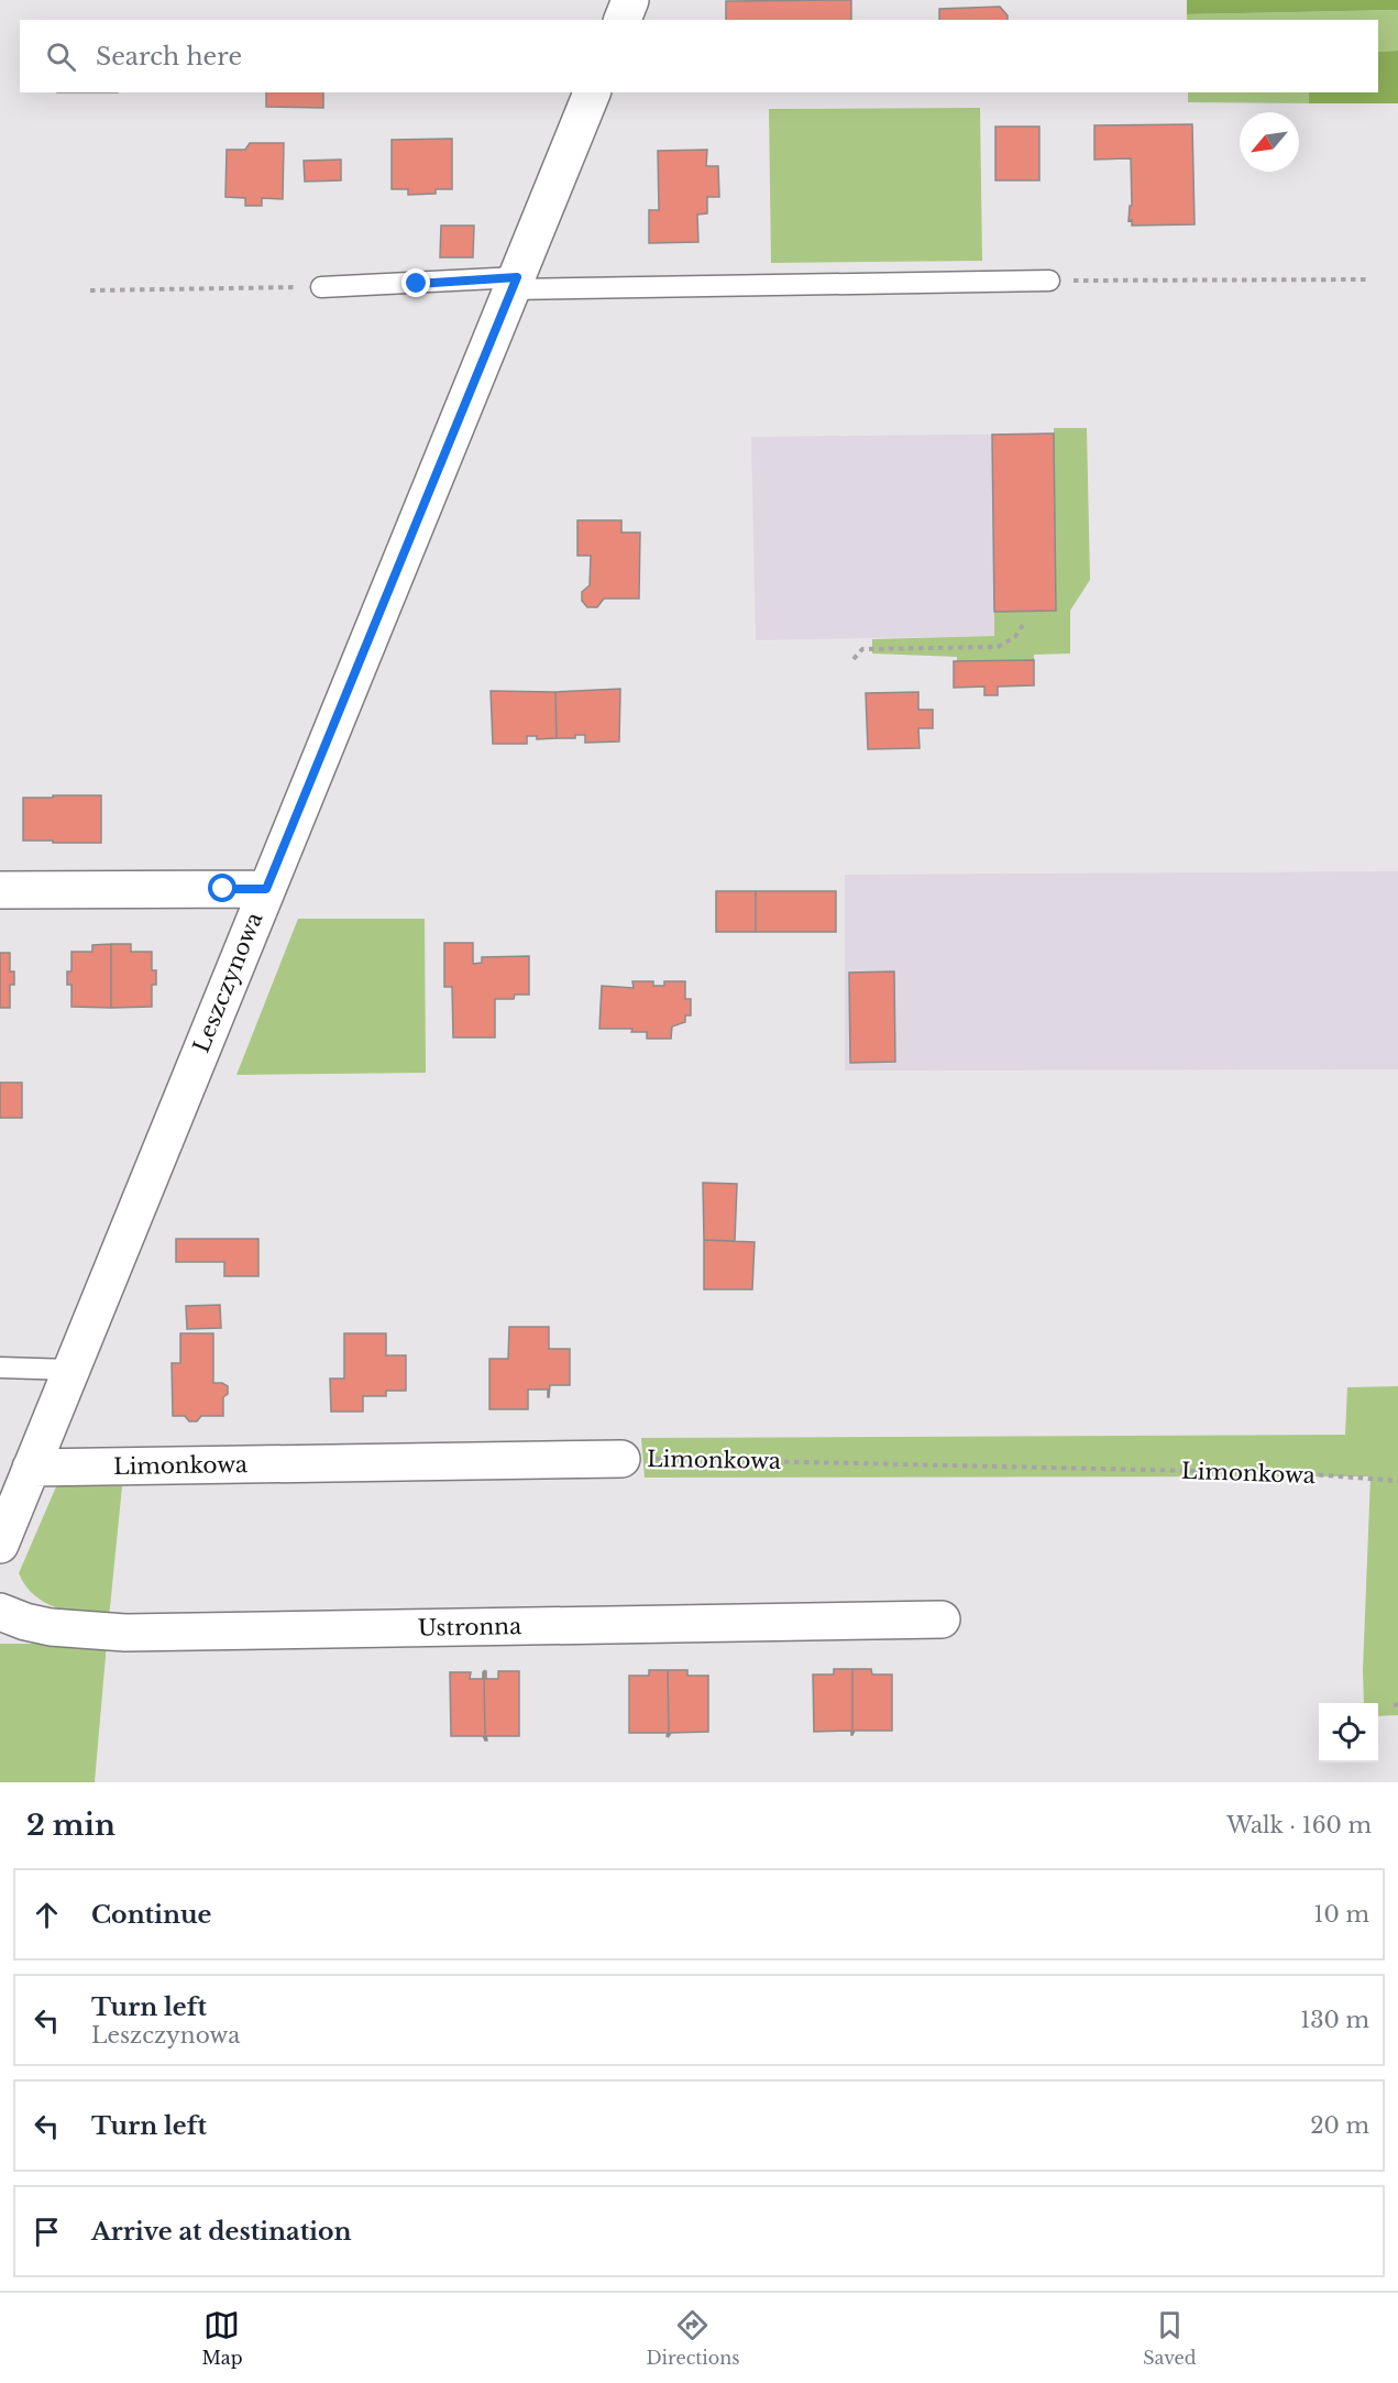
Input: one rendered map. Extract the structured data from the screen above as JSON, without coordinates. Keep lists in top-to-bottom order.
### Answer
{
  "streets": {
    "street": ["Leszczynowa", "Limonkowa", "Ustronna"]
  },
  "crossings": [
    ["Leszczynowa", "Limonkowa"]
  ],
  "north": "bottom left",
  "page": {
    "search": "Search here",
    "heading": ["2 min", "Walk · 160 m"],
    "list": [
      ["Continue", "10 m"],
      ["Turn left", "Leszczynowa", "130 m"],
      ["Turn left", "20 m"],
      "Arrive at destination"
    ],
    "nav": ["Map", "Directions", "Saved"]
  }
}
